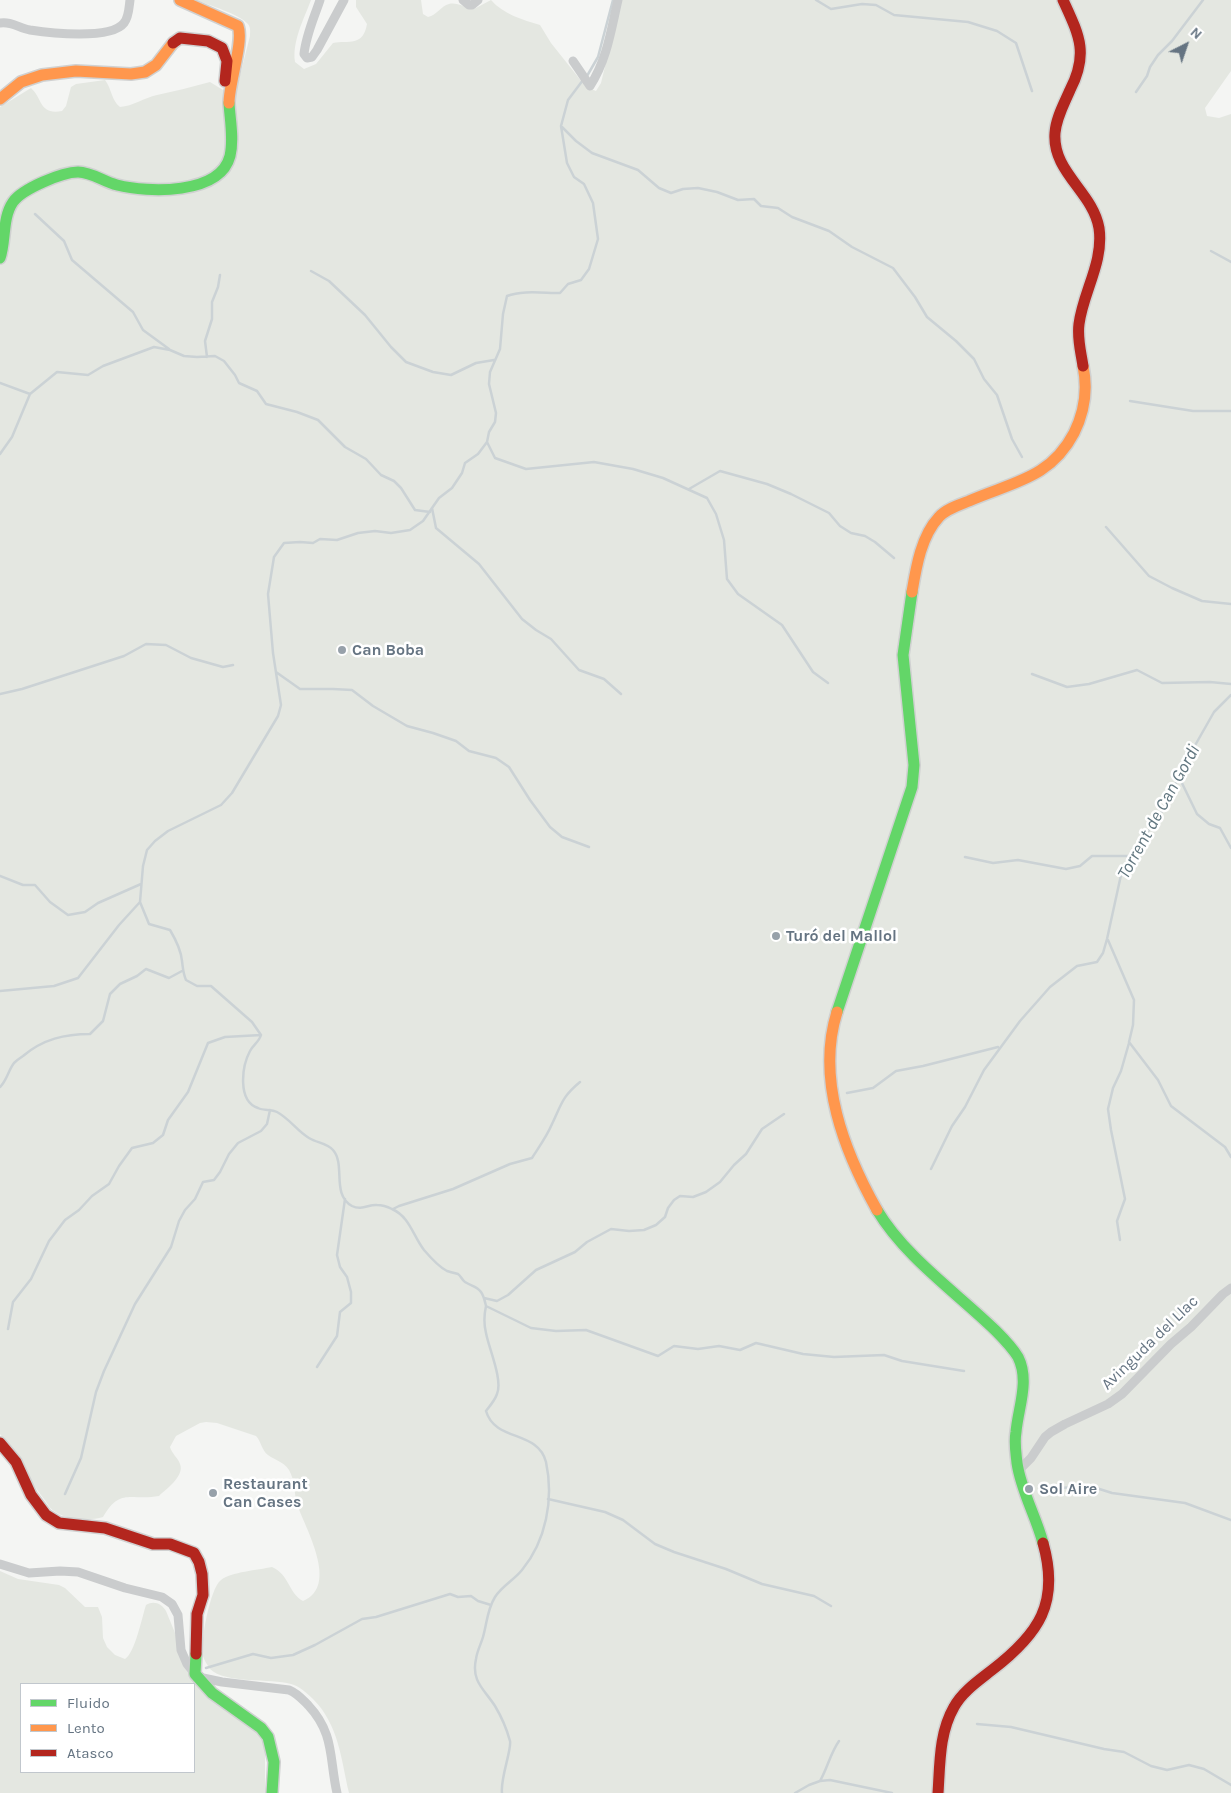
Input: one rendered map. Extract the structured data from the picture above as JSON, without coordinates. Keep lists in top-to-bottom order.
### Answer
{
  "streets": {
    "street": ["Avinguda del Llac"]
  },
  "water": ["Torrent de Can Gordi"],
  "places": [
    "Can Boba",
    "Turó del Mallol",
    "Sol Aire",
    "Restaurant Can Cases"
  ],
  "legend": ["Fluido", "Lento", "Atasco"],
  "north": "top right"
}
